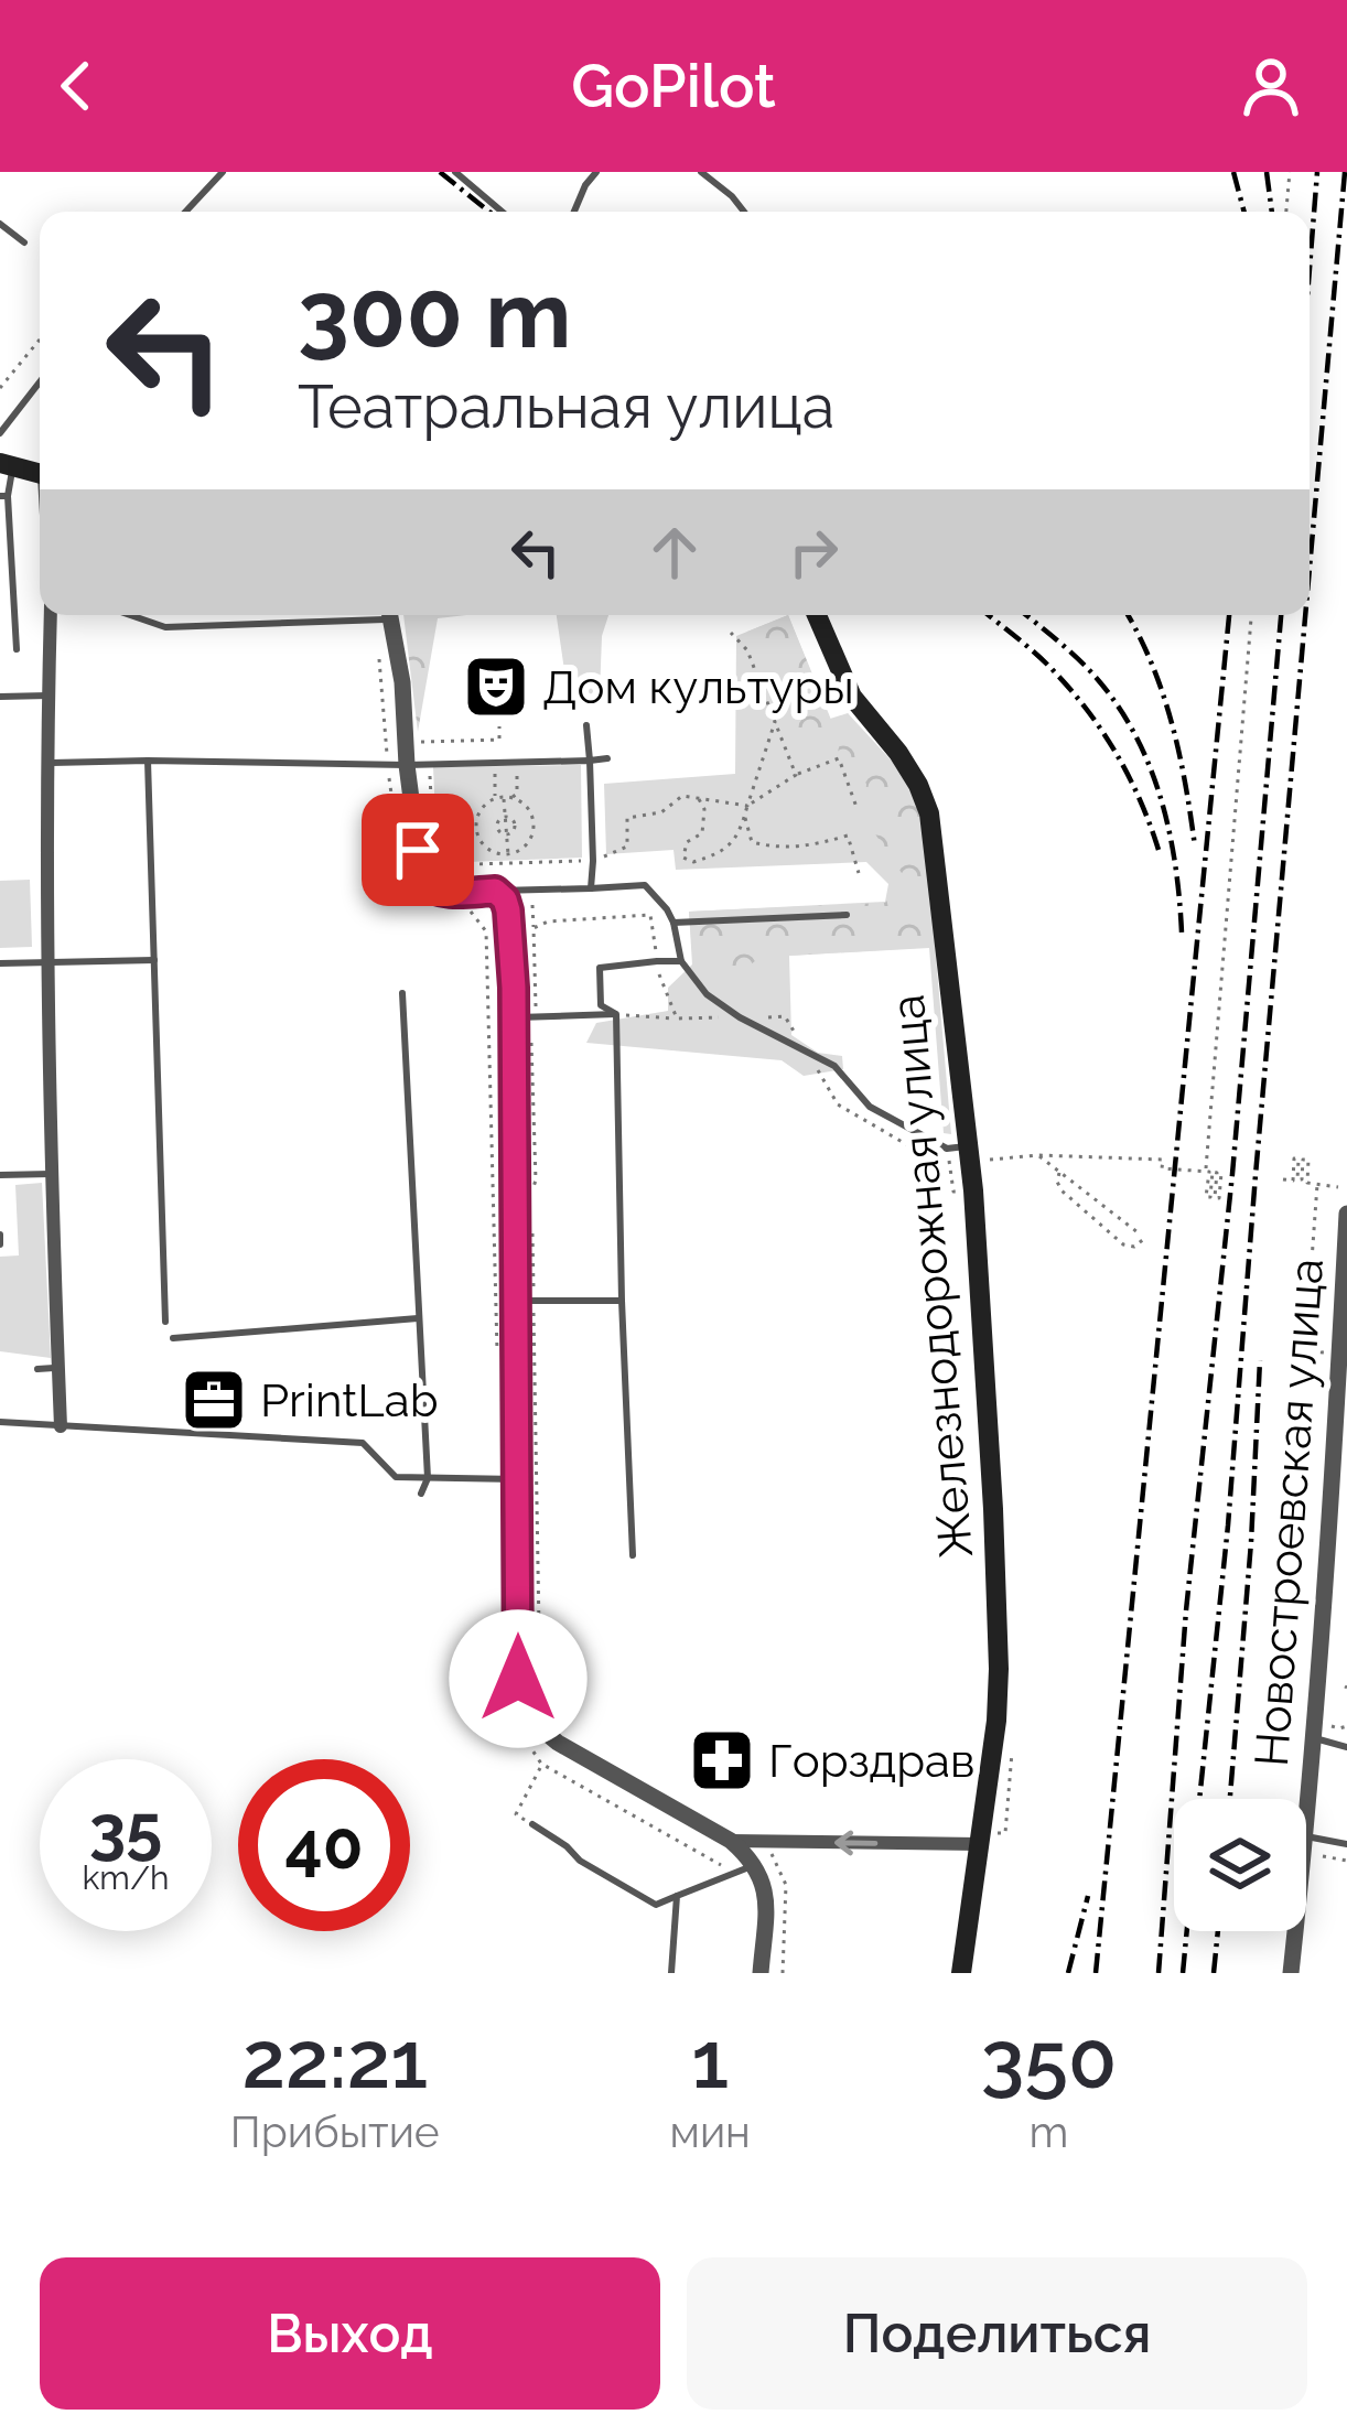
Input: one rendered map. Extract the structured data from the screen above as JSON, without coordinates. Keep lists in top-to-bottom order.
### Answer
{
  "streets": {
    "main road": ["Железнодорожная улица"],
    "street": ["Новостроевская улица"]
  },
  "places": {
    "theatre": ["Дом культуры"],
    "office": ["PrintLab"],
    "pharmacy": ["Горздрав"]
  },
  "page": {
    "header": "GoPilot",
    "turn": ["300 m", "Театральная улица"],
    "speed": "35 km/h",
    "limit": "40",
    "eta": [
      "22:21",
      "Прибытие",
      "1",
      "мин",
      "350",
      "m"
    ],
    "buttons": ["Выход", "Поделиться"]
  }
}
